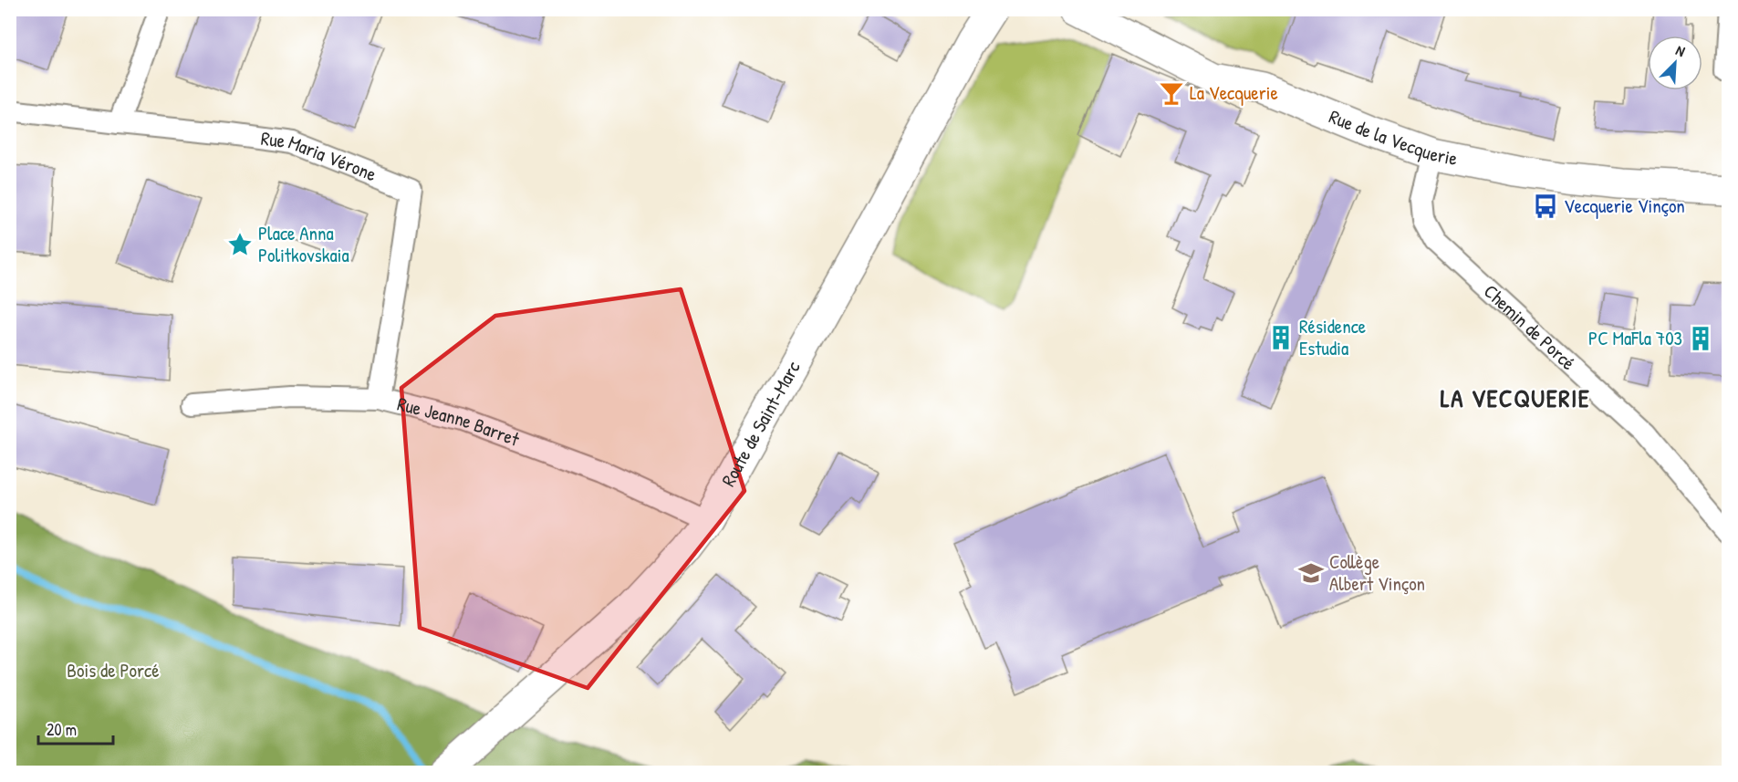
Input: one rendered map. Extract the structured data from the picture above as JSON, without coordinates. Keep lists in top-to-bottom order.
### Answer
{
  "streets": {
    "street": [
      "Rue de la Vecquerie",
      "Rue Maria Vérone",
      "Chemin de Porcé",
      "Rue Jeanne Barret",
      "Route de Saint-Marc"
    ]
  },
  "crossings": [
    ["Rue de la Vecquerie", "Chemin de Porcé"],
    ["Rue Maria Vérone", "Rue Jeanne Barret"],
    ["Rue Jeanne Barret", "Route de Saint-Marc"]
  ],
  "districts": ["LA VECQUERIE"],
  "parks": ["Bois de Porcé"],
  "places": {
    "bar": ["La Vecquerie"],
    "bus stop": ["Vecquerie Vinçon"],
    "place": ["Place Anna Politkovskaia"],
    "building": ["Résidence Estudia", "PC MaFla 703"],
    "school or university": ["Collège Albert Vinçon"]
  },
  "scale_bar": "20 m",
  "north": "top right"
}
